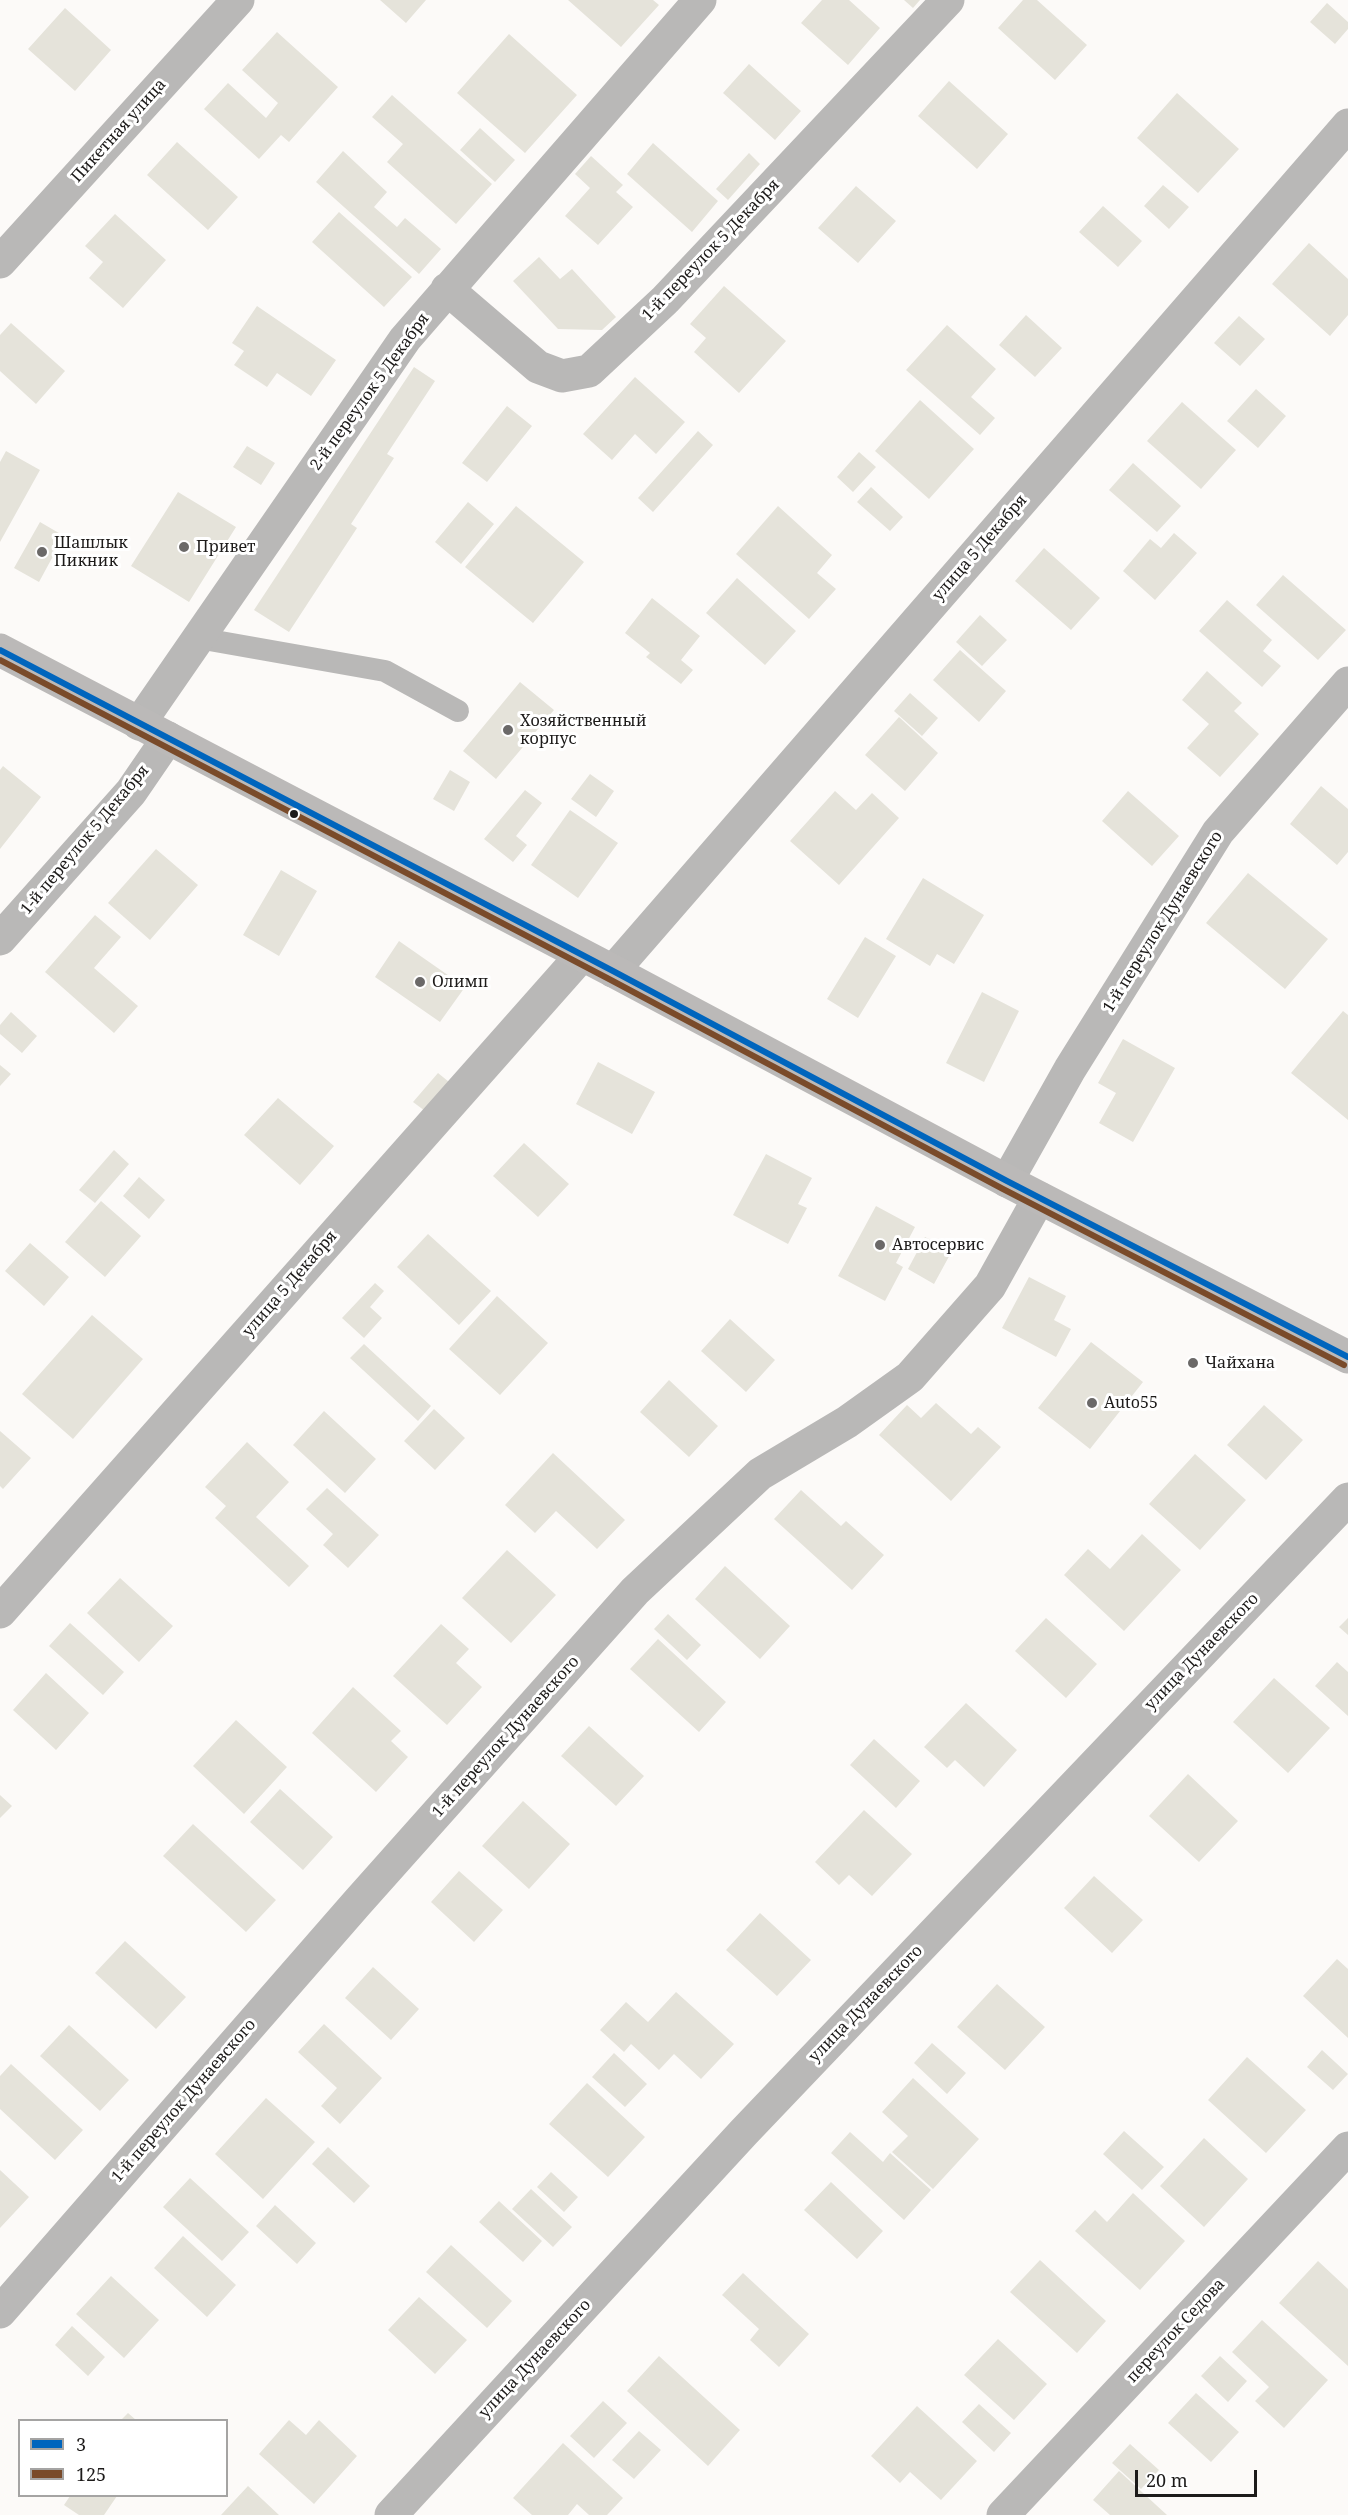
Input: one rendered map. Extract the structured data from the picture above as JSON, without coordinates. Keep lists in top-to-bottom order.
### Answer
{
  "streets": {
    "street": [
      "Пикетная улица",
      "1-й переулок 5 Декабря",
      "2-й переулок 5 Декабря",
      "улица 5 Декабря",
      "1-й переулок Дунаевского",
      "улица Дунаевского",
      "переулок Седова"
    ]
  },
  "crossings": [
    ["1-й переулок 5 Декабря", "2-й переулок 5 Декабря"]
  ],
  "places": [
    "Привет",
    "Шашлык Пикник",
    "Хозяйственный корпус",
    "Олимп",
    "Автосервис",
    "Чайхана",
    "Auto55"
  ],
  "lines": ["transit line 3", "transit line 125"],
  "legend": ["3", "125"],
  "scale_bar": "20 m"
}
